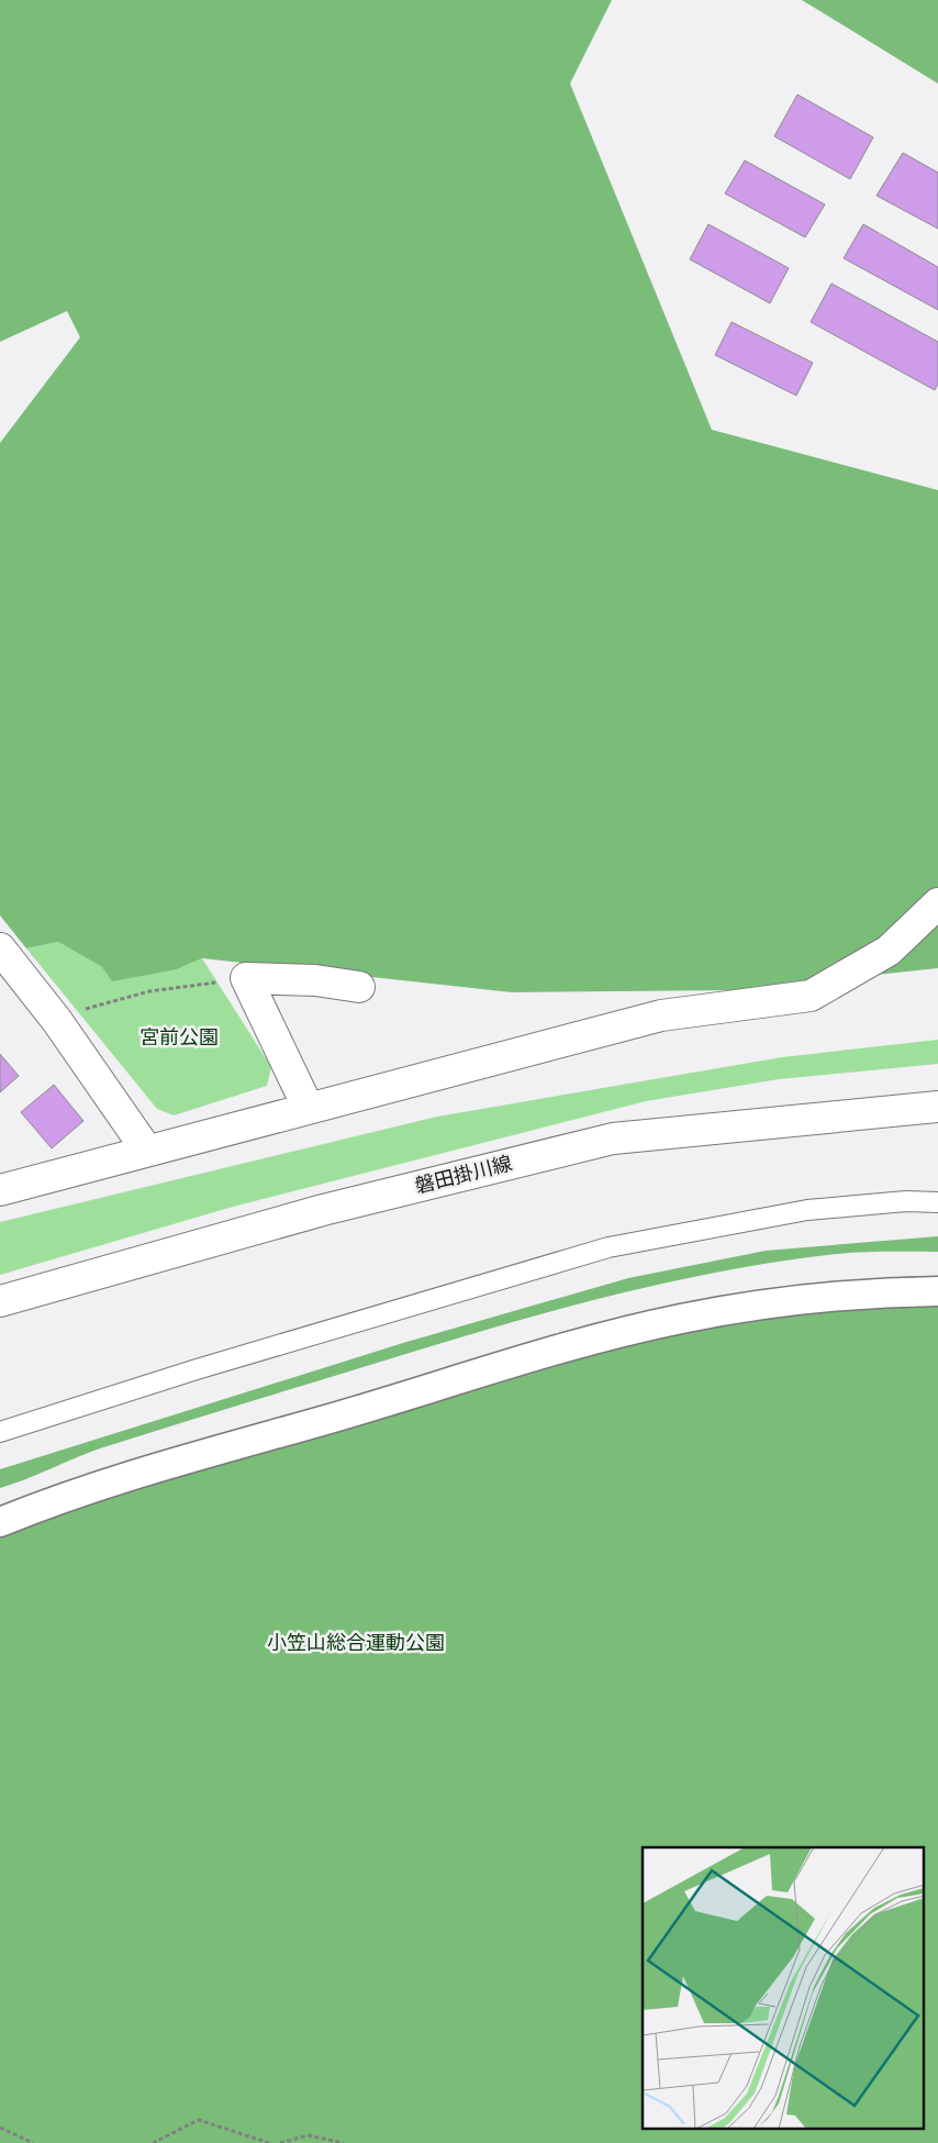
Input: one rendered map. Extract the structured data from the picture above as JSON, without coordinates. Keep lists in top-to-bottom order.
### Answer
{
  "streets": {
    "street": ["磐田掛川線"]
  },
  "parks": ["宮前公園", "小笠山総合運動公園"]
}
